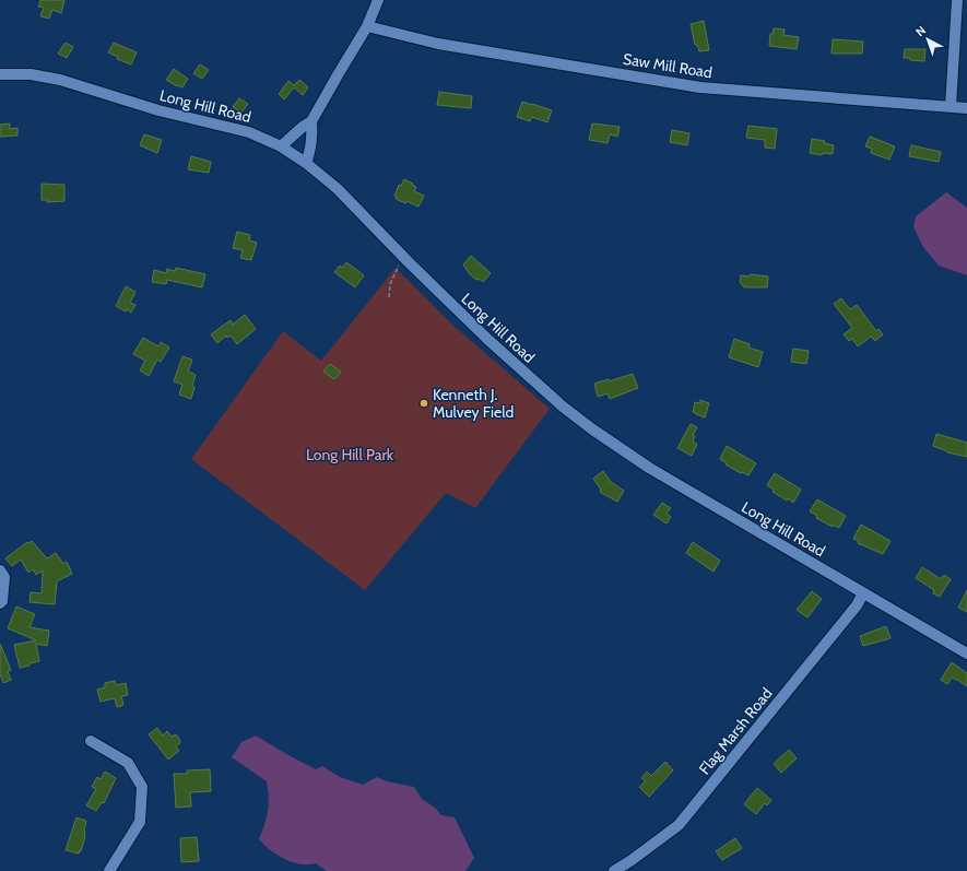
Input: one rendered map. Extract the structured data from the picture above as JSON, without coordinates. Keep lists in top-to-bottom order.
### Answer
{
  "streets": {
    "street": ["Saw Mill Road", "Long Hill Road", "Flag Marsh Road"]
  },
  "crossings": [
    ["Long Hill Road", "Flag Marsh Road"]
  ],
  "parks": ["Long Hill Park"],
  "places": ["Kenneth J. Mulvey Field"],
  "north": "top left"
}
